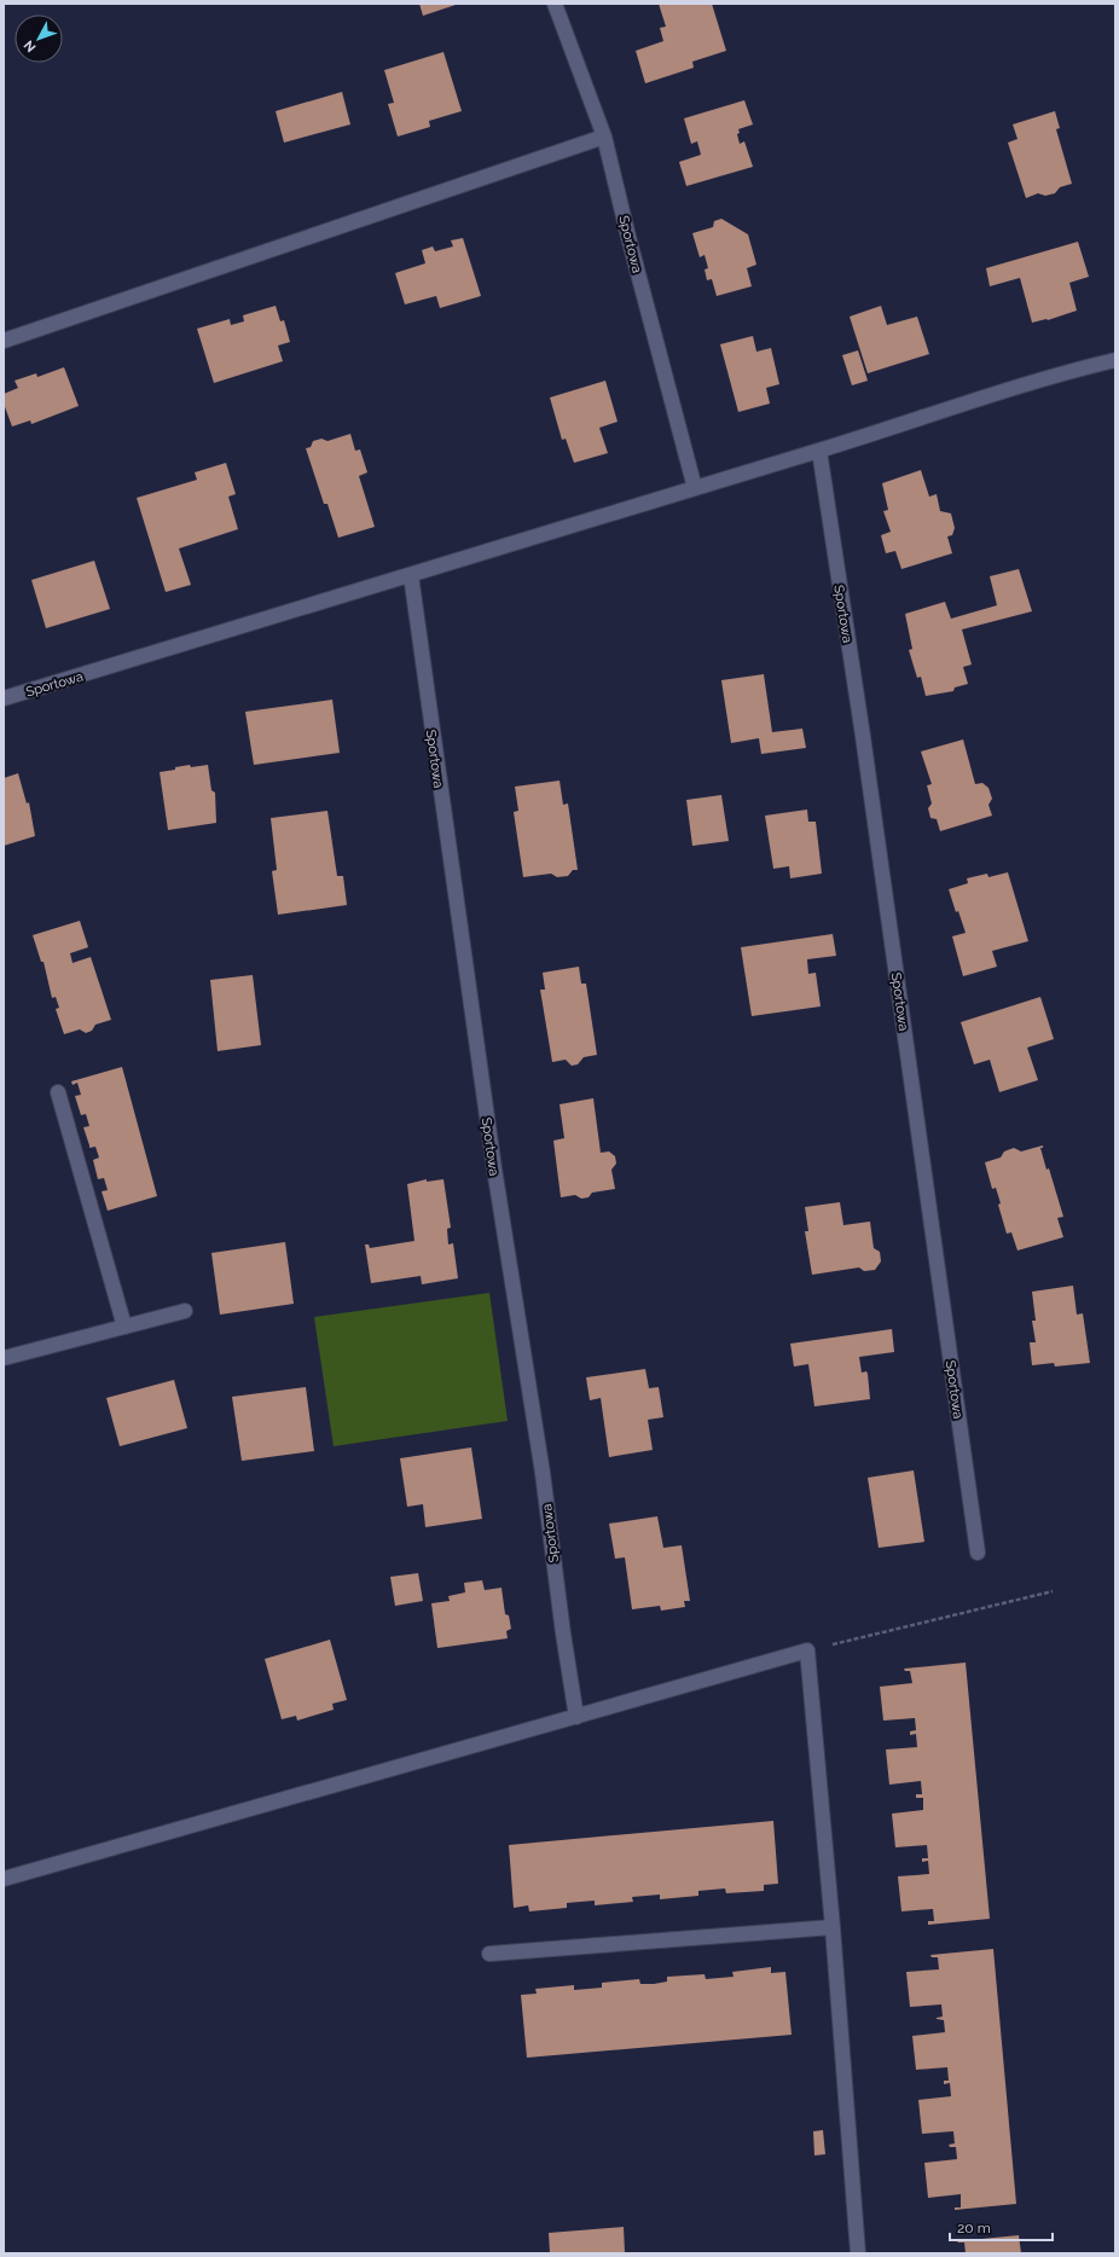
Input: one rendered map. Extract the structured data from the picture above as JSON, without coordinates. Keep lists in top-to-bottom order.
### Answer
{
  "streets": {
    "street": ["Sportowa"]
  },
  "scale_bar": "20 m",
  "north": "bottom left"
}
